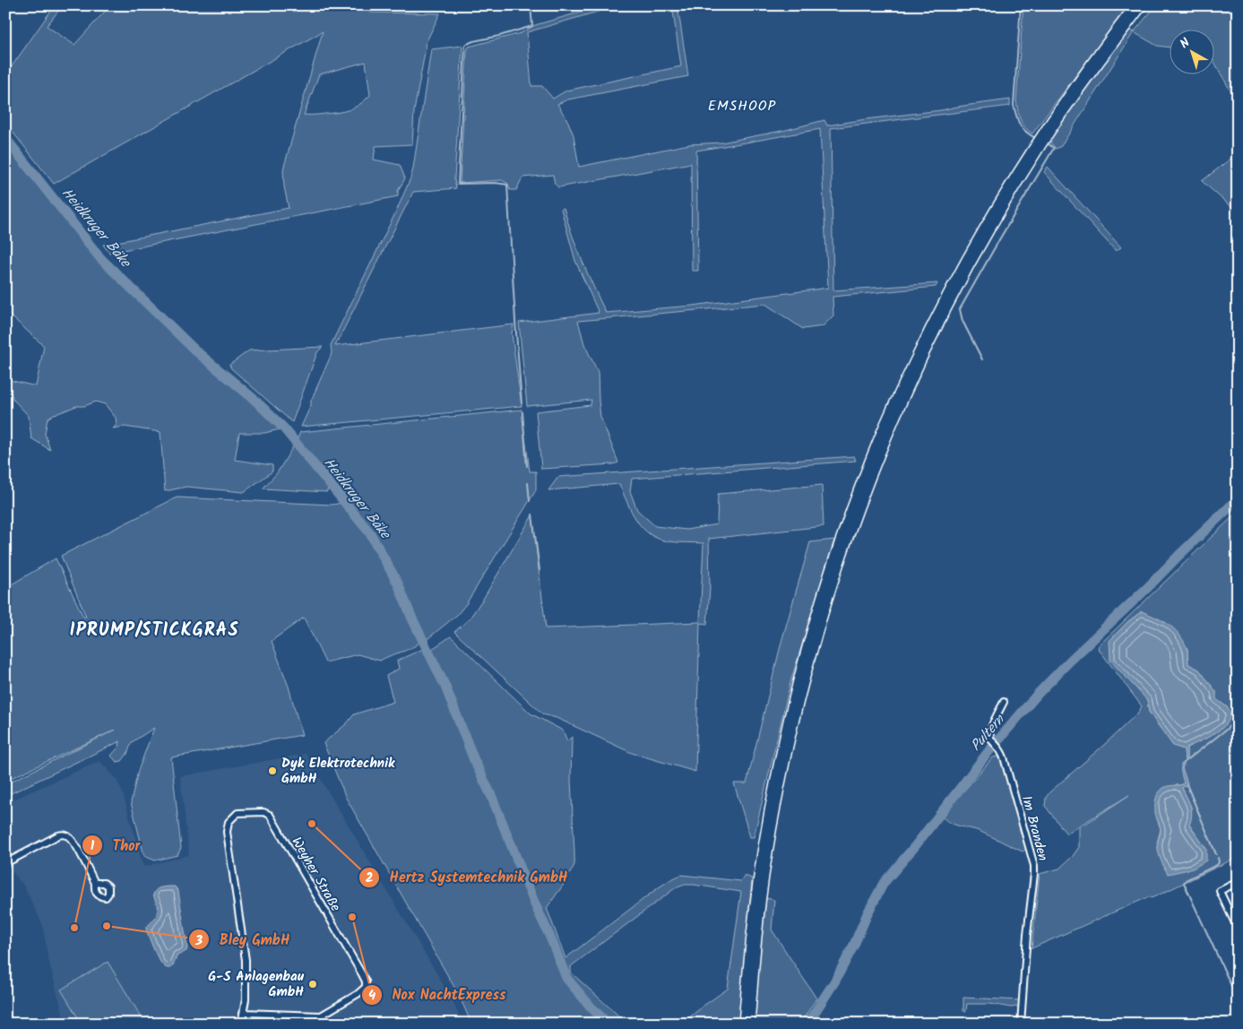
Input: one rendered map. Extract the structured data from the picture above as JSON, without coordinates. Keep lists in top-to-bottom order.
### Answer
{
  "streets": {
    "street": ["Im Branden", "Weyher Straße"]
  },
  "districts": ["EMSHOOP", "IPRUMP/STICKGRAS"],
  "water": ["Heidkruger Bäke", "Pultern"],
  "places": [
    "Dyk Elektrotechnik GmbH",
    "Hertz Systemtechnik GmbH",
    "Nox NachtExpress",
    "Bley GmbH",
    "Thor",
    "G-S Anlagenbau GmbH"
  ],
  "north": "top left"
}
